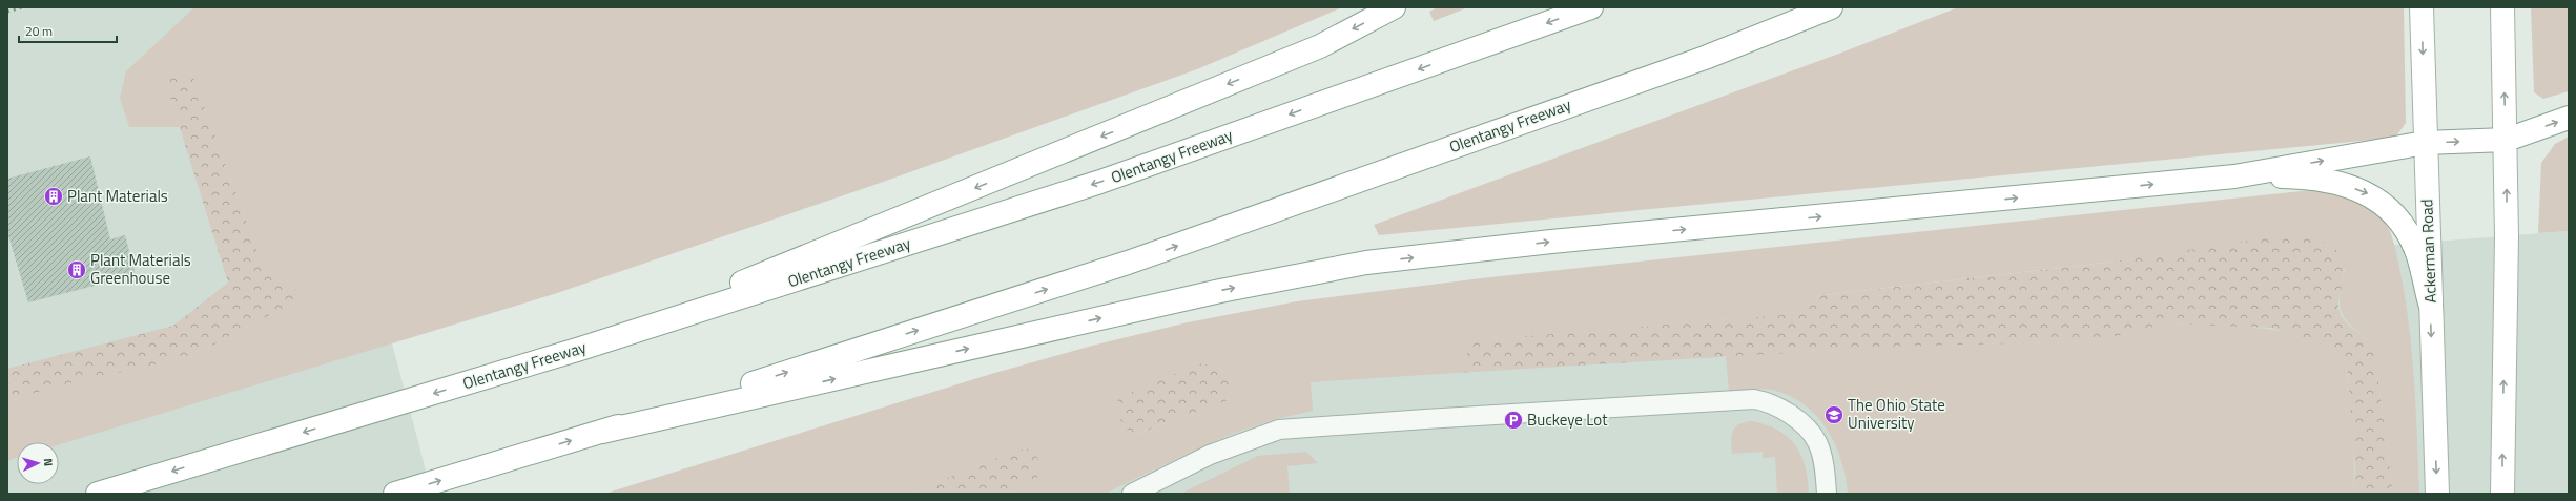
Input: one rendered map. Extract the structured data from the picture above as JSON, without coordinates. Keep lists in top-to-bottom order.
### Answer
{
  "streets": {
    "main road": ["Olentangy Freeway", "Ackerman Road"]
  },
  "places": {
    "building": ["Plant Materials", "Plant Materials Greenhouse"],
    "school or university": ["The Ohio State University"],
    "parking": ["Buckeye Lot"]
  },
  "scale_bar": "20 m",
  "north": "right"
}
